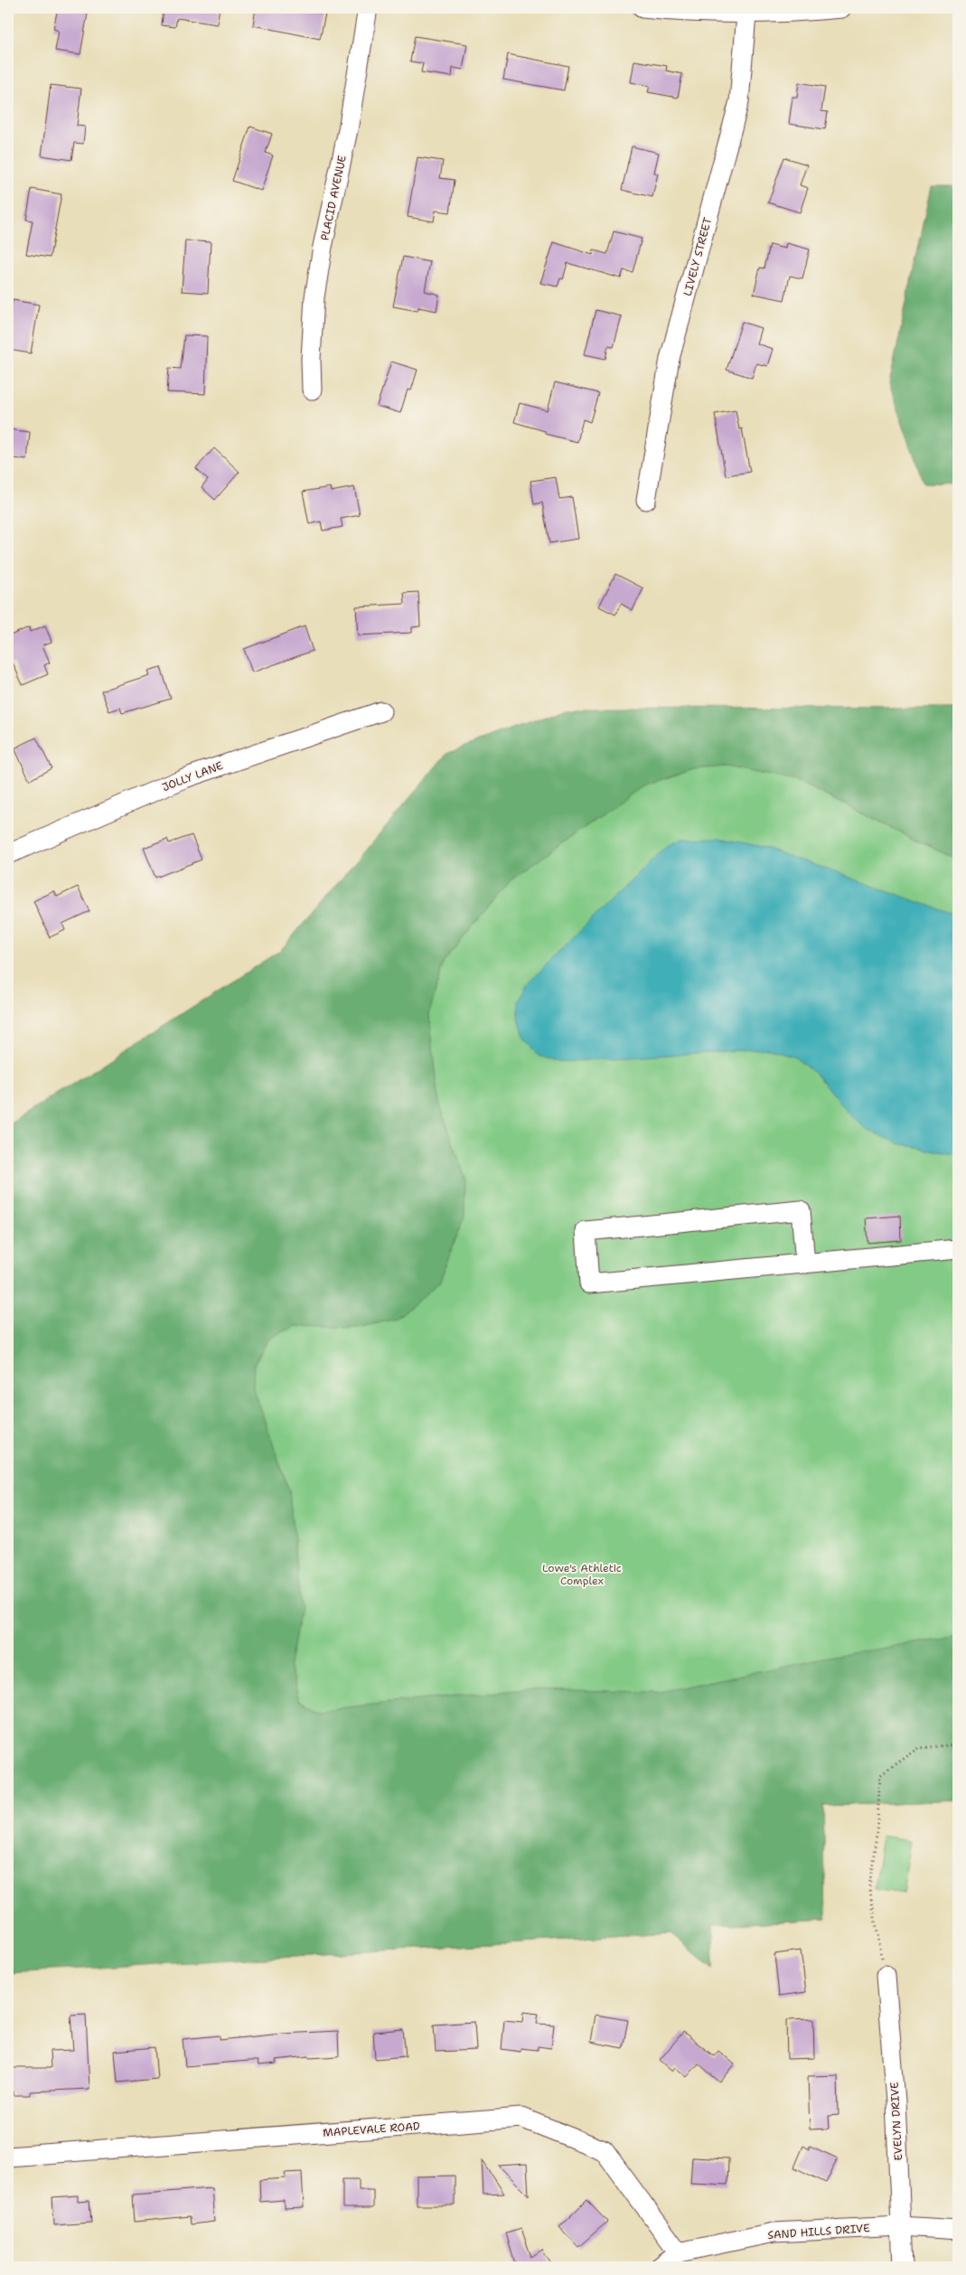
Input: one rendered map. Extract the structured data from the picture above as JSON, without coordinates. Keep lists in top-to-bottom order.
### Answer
{
  "streets": {
    "street": [
      "PLACID AVENUE",
      "LIVELY STREET",
      "JOLLY LANE",
      "EVELYN DRIVE",
      "MAPLEVALE ROAD",
      "SAND HILLS DRIVE"
    ]
  },
  "crossings": [
    ["EVELYN DRIVE", "SAND HILLS DRIVE"],
    ["MAPLEVALE ROAD", "SAND HILLS DRIVE"]
  ],
  "parks": ["Lowe's Athletic Complex"]
}
